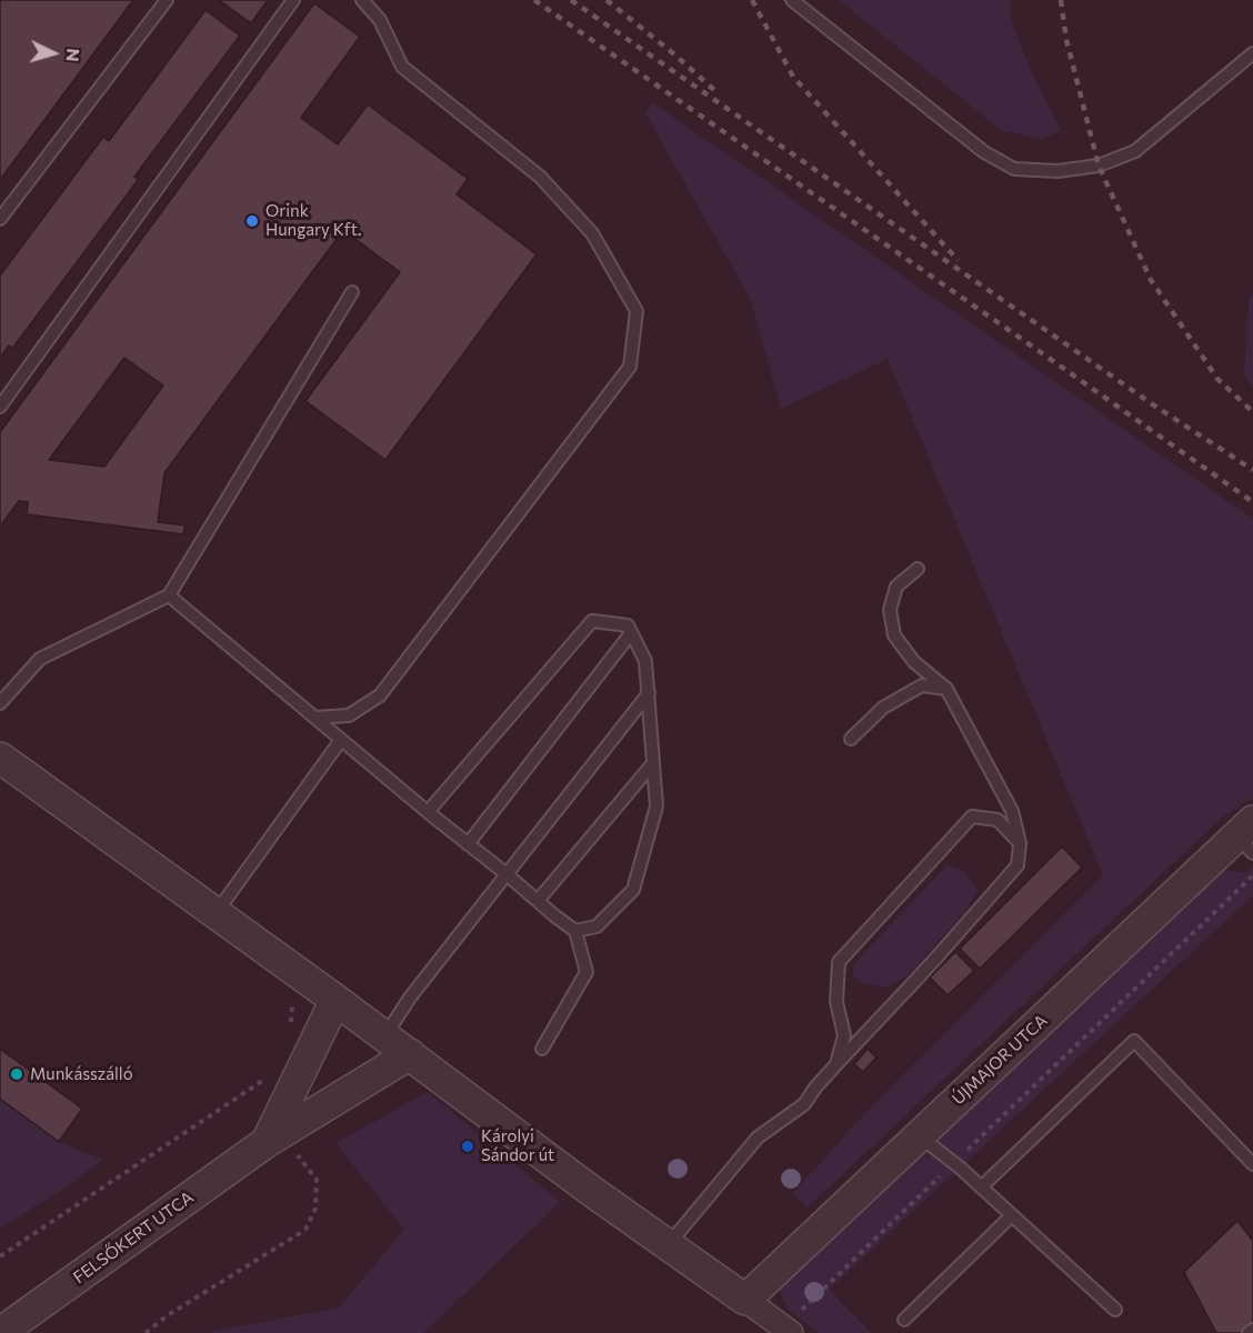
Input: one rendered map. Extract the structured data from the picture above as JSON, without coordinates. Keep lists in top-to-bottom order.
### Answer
{
  "streets": {
    "street": ["ÚJMAJOR UTCA", "FELSŐKERT UTCA"]
  },
  "places": ["Orink Hungary Kft.", "Munkásszálló", "Károlyi Sándor út"],
  "north": "right"
}
